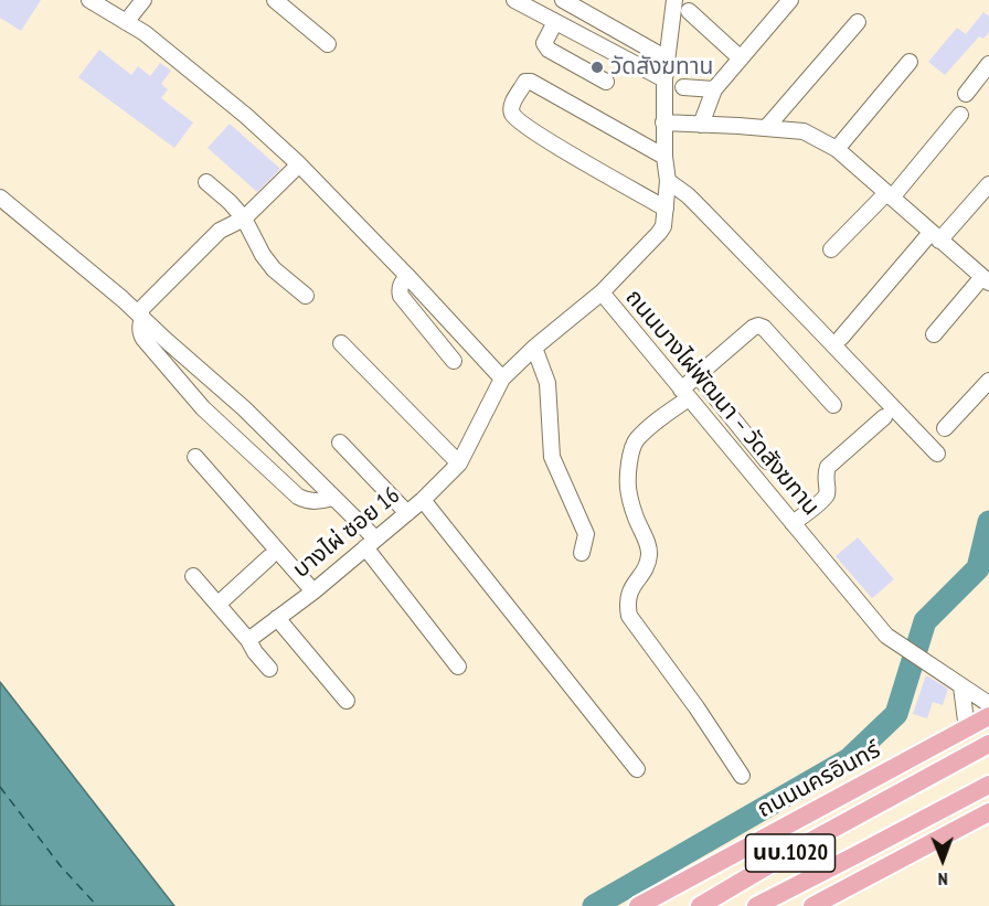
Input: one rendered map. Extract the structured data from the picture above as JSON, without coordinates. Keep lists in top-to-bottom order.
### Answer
{
  "streets": {
    "main road": ["ถนนนครอินทร์", "นบ.1020"],
    "street": ["ถนนบางไผ่พัฒนา – วัดสังฆทาน", "บางไผ่ ซอย 16"]
  },
  "crossings": [
    ["ถนนบางไผ่พัฒนา – วัดสังฆทาน", "บางไผ่ ซอย 16"]
  ],
  "places": ["วัดสังฆทาน"],
  "north": "bottom"
}
